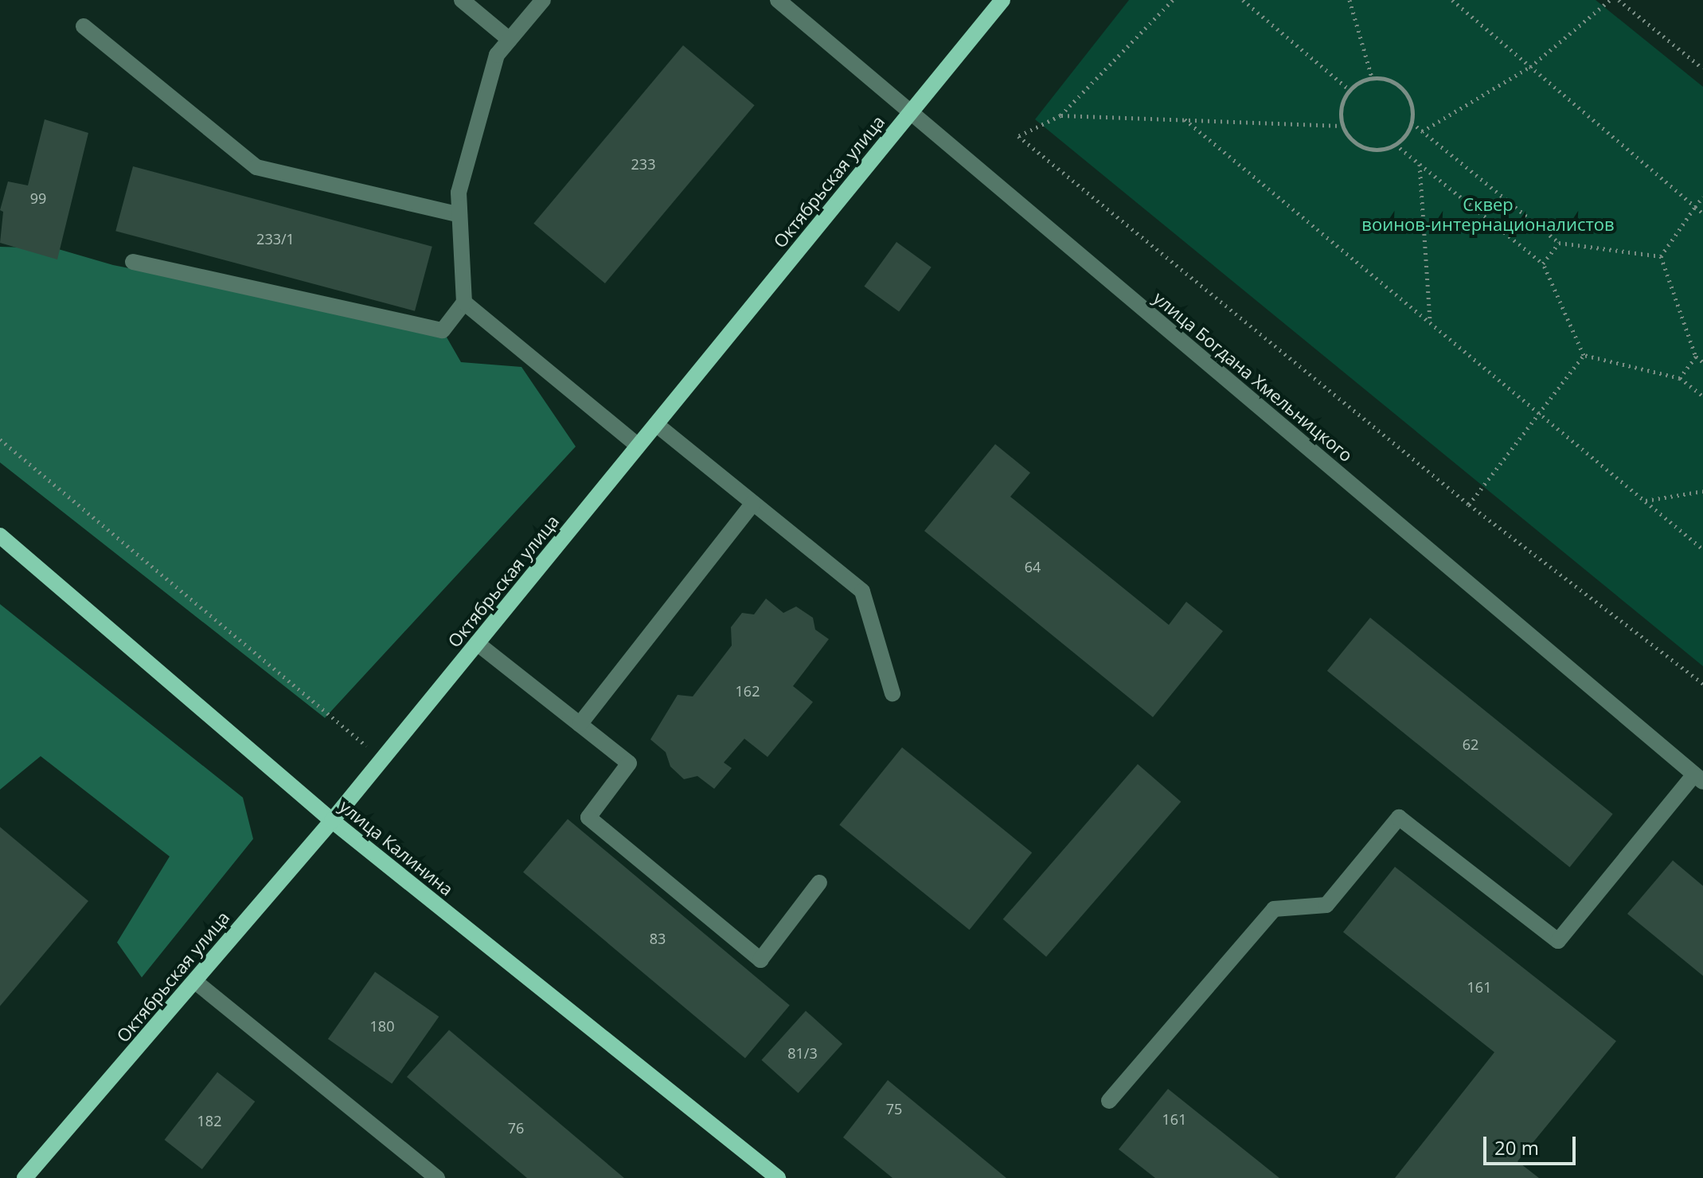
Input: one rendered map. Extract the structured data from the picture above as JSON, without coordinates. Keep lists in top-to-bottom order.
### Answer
{
  "streets": {
    "main road": ["Октябрьская улица", "улица Калинина"],
    "street": ["улица Богдана Хмельницкого"]
  },
  "crossings": [
    ["Октябрьская улица", "улица Богдана Хмельницкого"],
    ["Октябрьская улица", "улица Калинина"]
  ],
  "parks": ["Сквер воинов-интернационалистов"],
  "house_numbers": [
    "233",
    "99",
    "233/1",
    "64",
    "162",
    "62",
    "83",
    "161",
    "180",
    "81/3",
    "75",
    "161",
    "182",
    "76"
  ],
  "scale_bar": "20 m"
}
